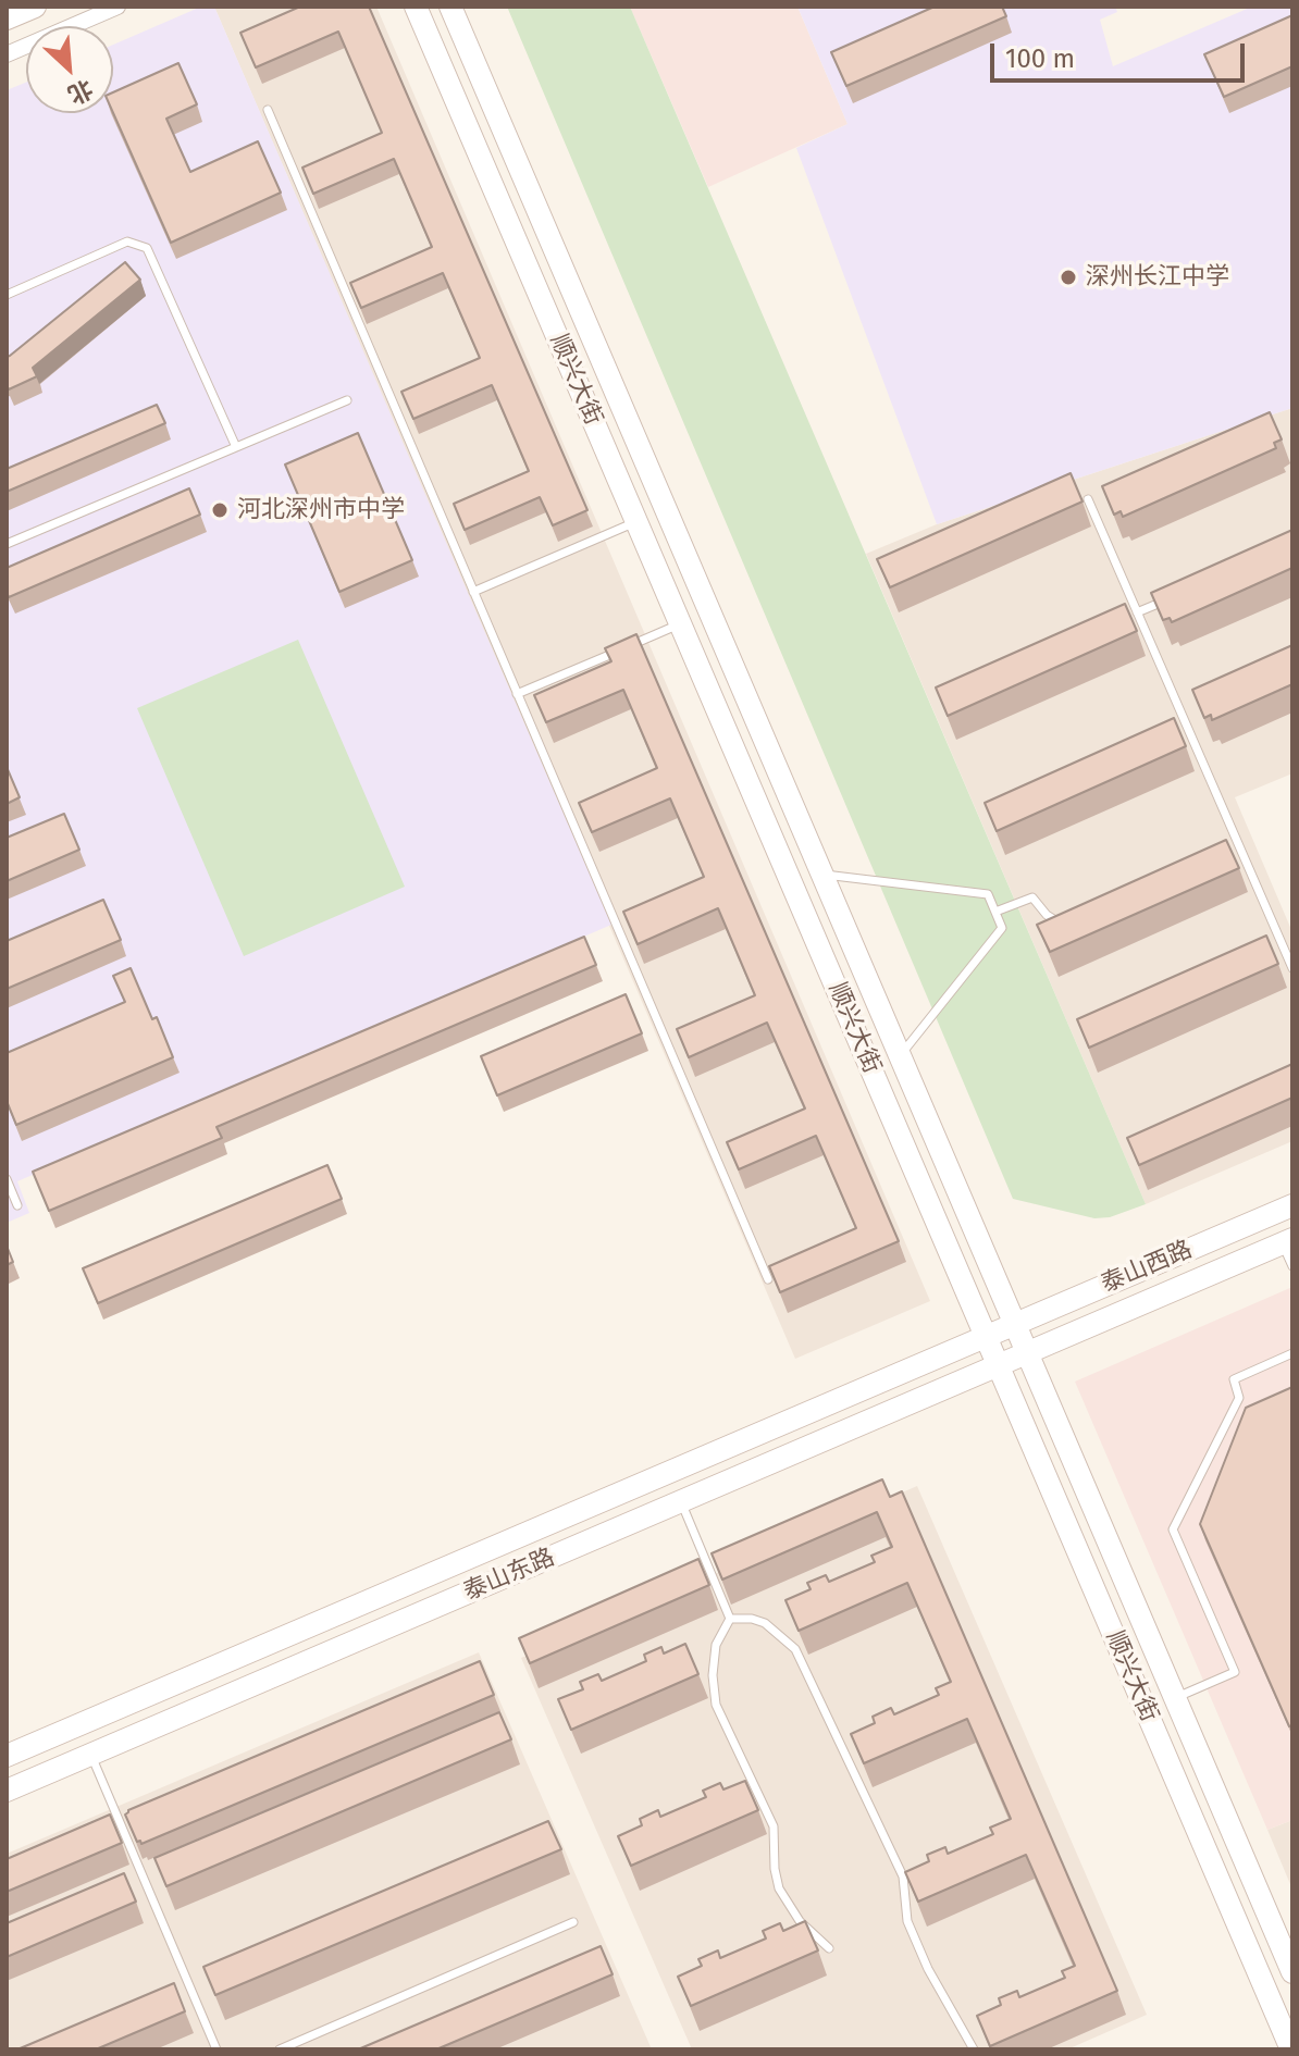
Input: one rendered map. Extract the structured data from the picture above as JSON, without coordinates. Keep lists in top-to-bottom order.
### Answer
{
  "streets": {
    "main road": ["顺兴大街", "泰山西路", "泰山东路"]
  },
  "crossings": [
    ["顺兴大街", "泰山西路"],
    ["顺兴大街", "泰山东路"],
    ["泰山西路", "泰山东路"]
  ],
  "places": ["深州长江中学", "河北深州市中学"],
  "scale_bar": "100 m",
  "north": "bottom right"
}
